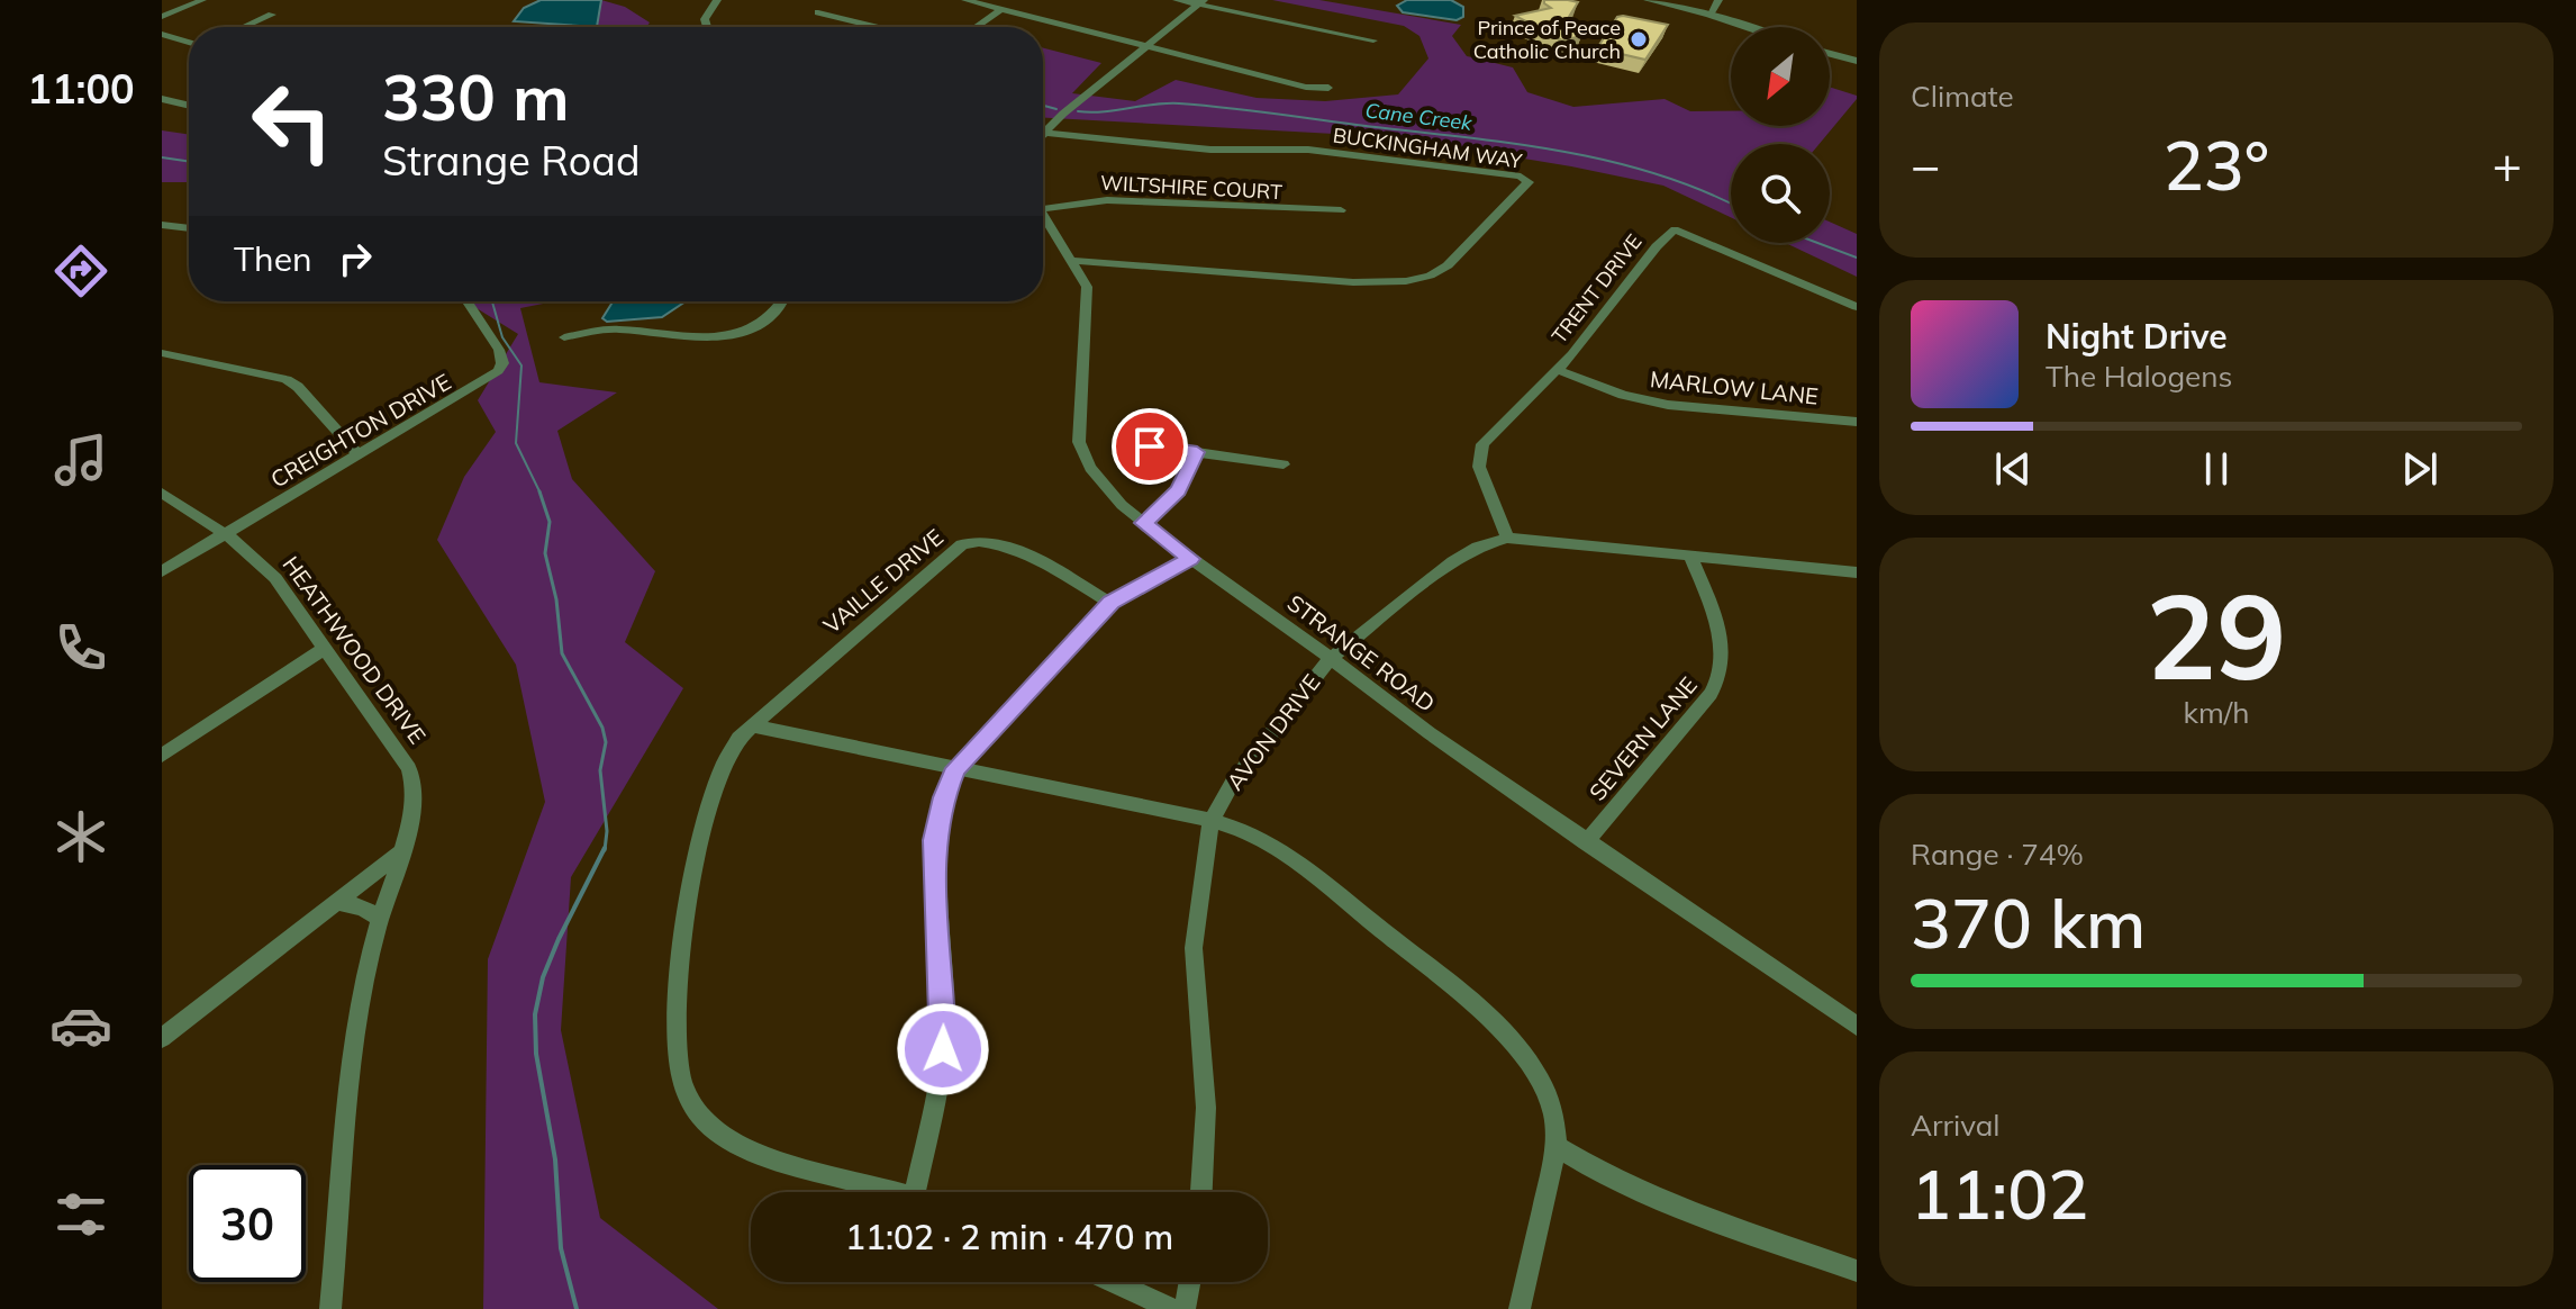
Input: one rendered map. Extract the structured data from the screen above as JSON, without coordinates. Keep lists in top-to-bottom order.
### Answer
{
  "streets": {
    "street": [
      "BUCKINGHAM WAY",
      "WILTSHIRE COURT",
      "TRENT DRIVE",
      "MARLOW LANE",
      "CREIGHTON DRIVE",
      "VAILLE DRIVE",
      "HEATHWOOD DRIVE",
      "STRANGE ROAD",
      "AVON DRIVE",
      "SEVERN LANE"
    ]
  },
  "crossings": [
    ["BUCKINGHAM WAY", "STRANGE ROAD"],
    ["TRENT DRIVE", "MARLOW LANE"],
    ["TRENT DRIVE", "AVON DRIVE"],
    ["CREIGHTON DRIVE", "HEATHWOOD DRIVE"],
    ["STRANGE ROAD", "AVON DRIVE"],
    ["STRANGE ROAD", "SEVERN LANE"],
    ["AVON DRIVE", "SEVERN LANE"]
  ],
  "water": ["Cane Creek"],
  "places": ["Prince of Peace Catholic Church"],
  "north": "bottom left",
  "page": {
    "tabs": "11:00",
    "tile": [
      "Climate",
      ["29", "km/h"],
      ["Range · 74%", "370 km"],
      ["Arrival", "11:02"]
    ],
    "turn": ["330 m", "Strange Road"],
    "heat": ["−", "23°", "+"],
    "then": "Then",
    "song": ["Night Drive", "The Halogens"],
    "limit": "30",
    "trip": "11:02 · 2 min · 470 m"
  }
}
